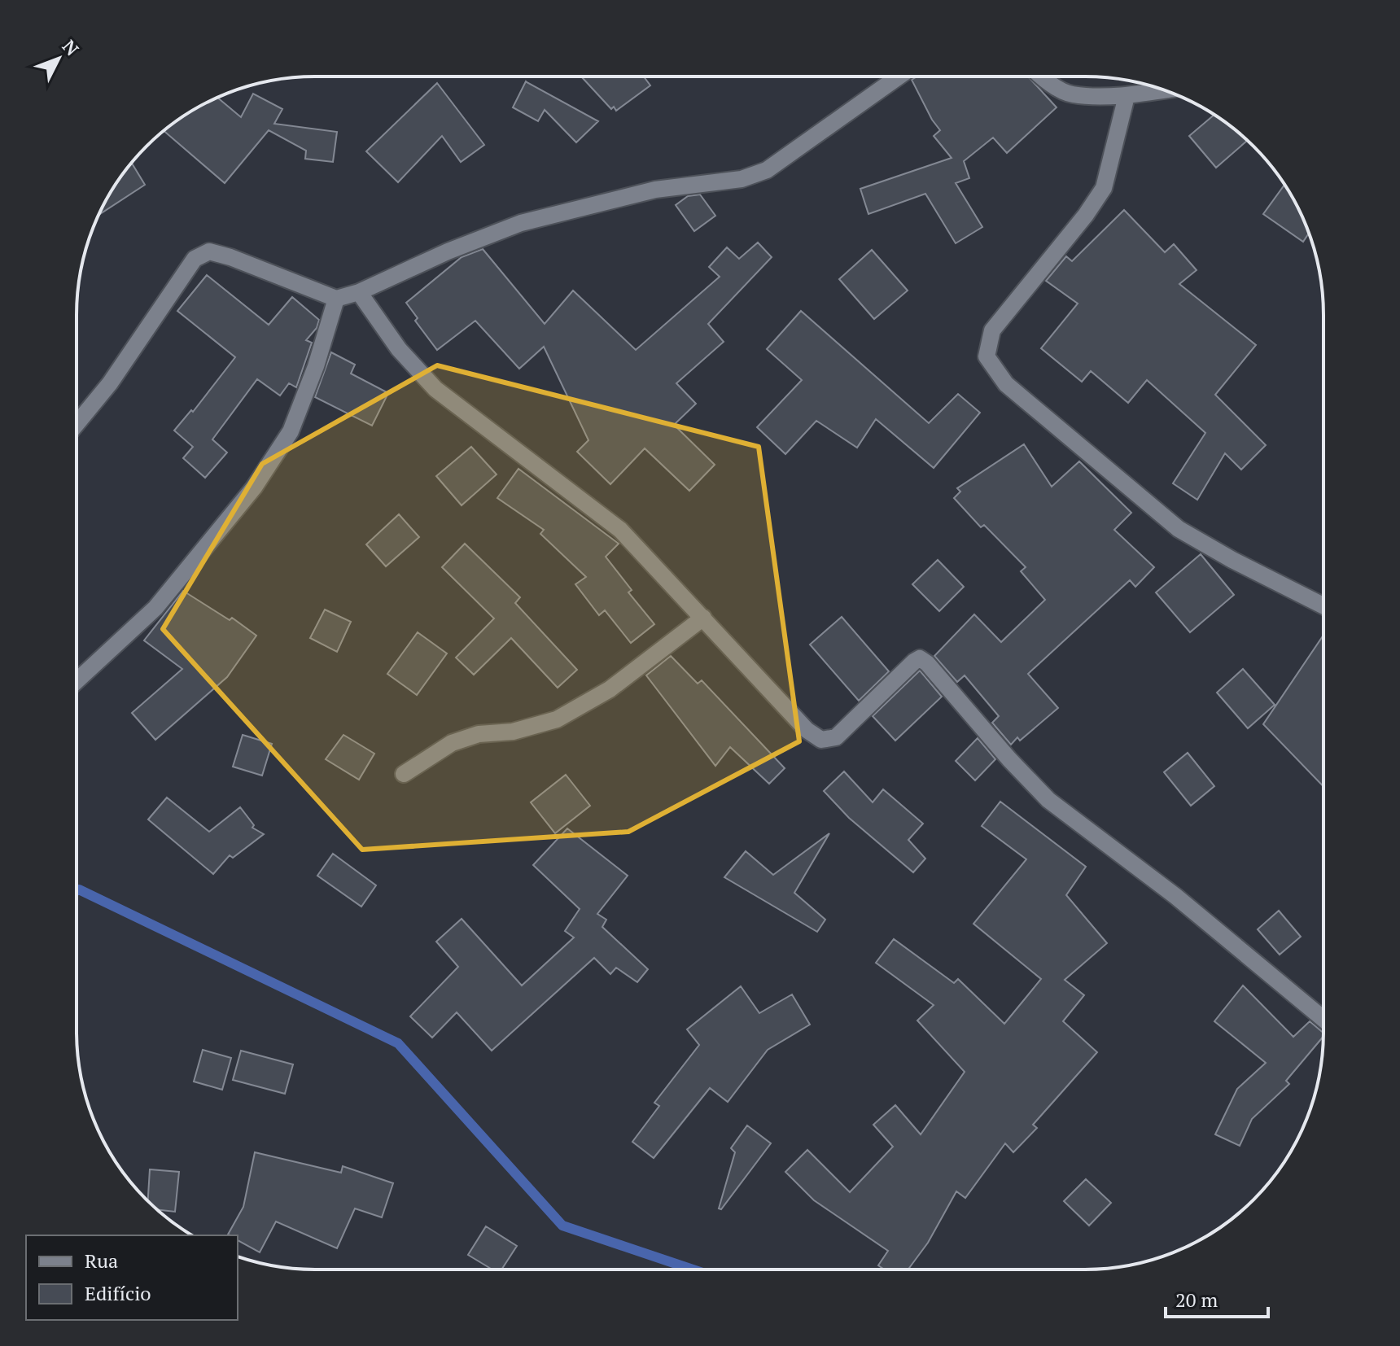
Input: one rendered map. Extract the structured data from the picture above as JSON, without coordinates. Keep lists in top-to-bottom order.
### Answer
{
  "legend": ["Rua", "Edifício"],
  "scale_bar": "20 m",
  "north": "top right"
}
